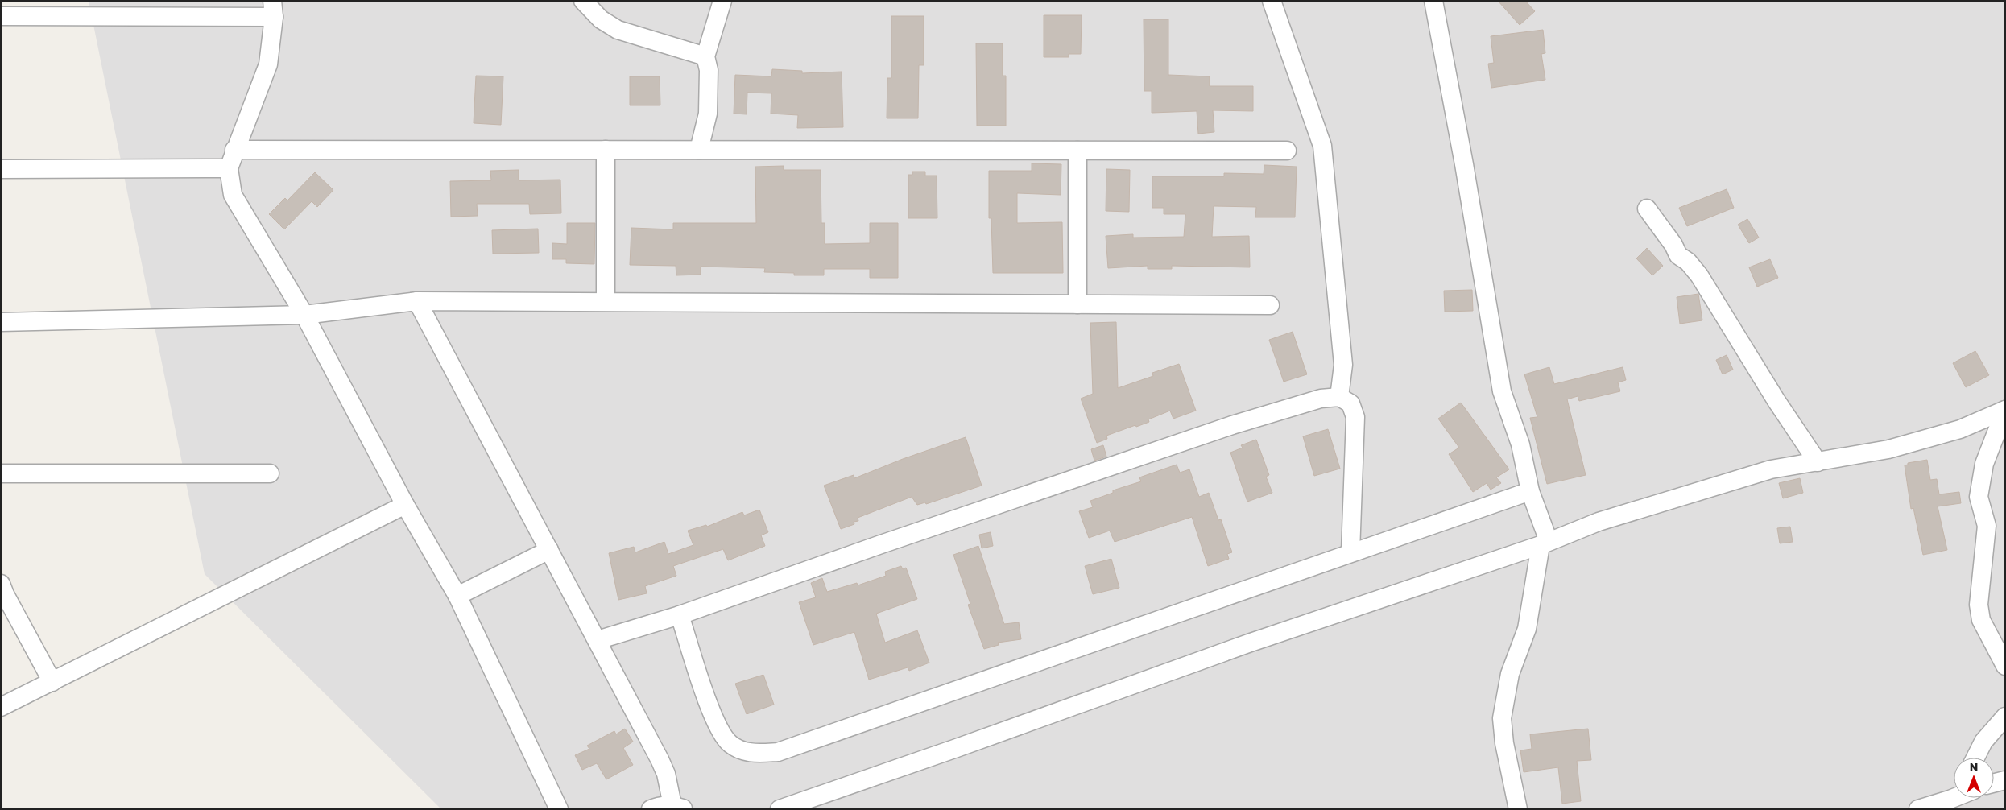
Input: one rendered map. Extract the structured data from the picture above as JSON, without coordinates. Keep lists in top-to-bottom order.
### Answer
{
  "north": "top"
}
